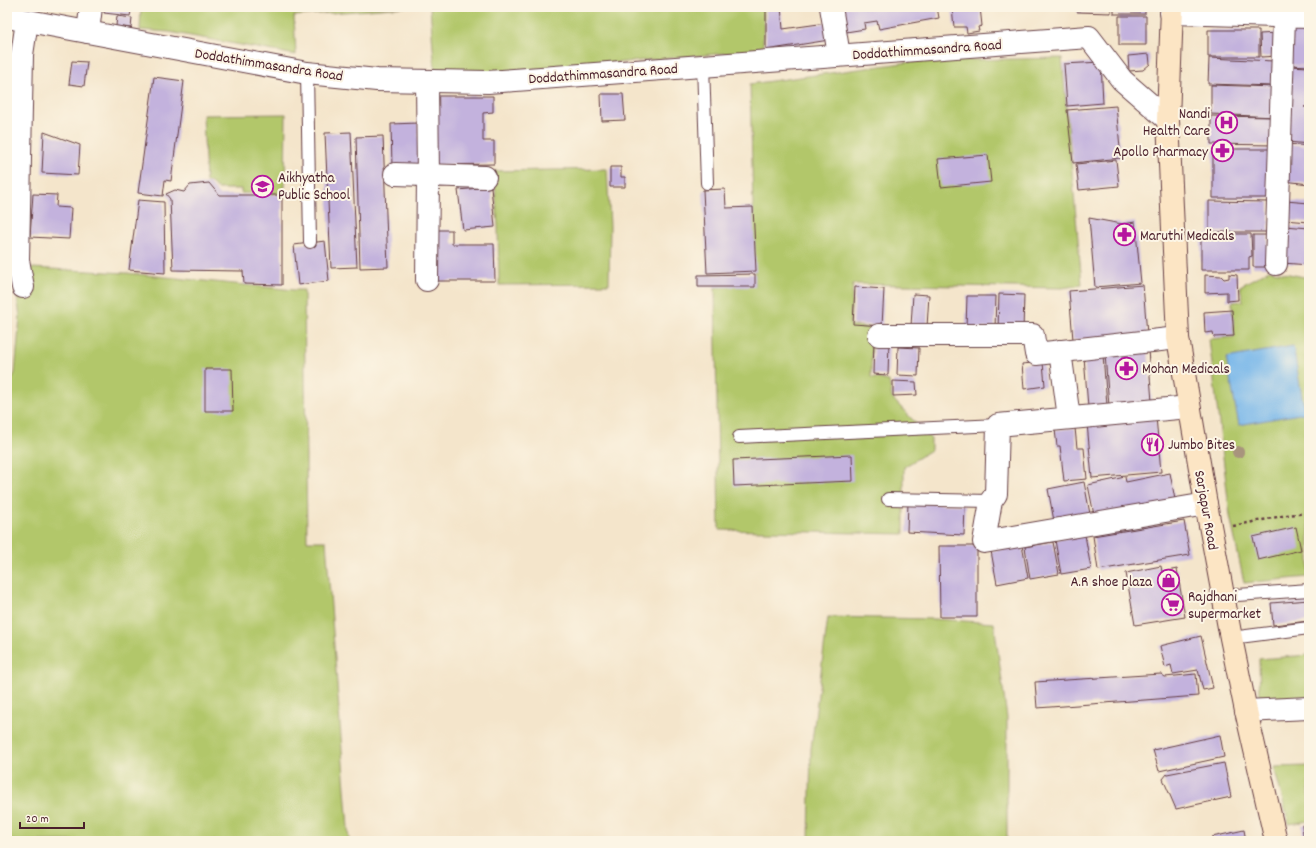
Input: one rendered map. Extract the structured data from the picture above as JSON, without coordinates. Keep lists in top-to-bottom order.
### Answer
{
  "streets": {
    "main road": ["Sarjapur Road"],
    "street": ["Doddathimmasandra Road"]
  },
  "crossings": [
    ["Doddathimmasandra Road", "Sarjapur Road"]
  ],
  "places": {
    "hospital": ["Nandi Health Care"],
    "pharmacy": ["Apollo Pharmacy", "Maruthi Medicals", "Mohan Medicals"],
    "school or university": ["Aikhyatha Public School"],
    "restaurant": ["Jumbo Bites"],
    "shop": ["A.R shoe plaza"],
    "supermarket": ["Rajdhani supermarket"]
  },
  "scale_bar": "20 m"
}
